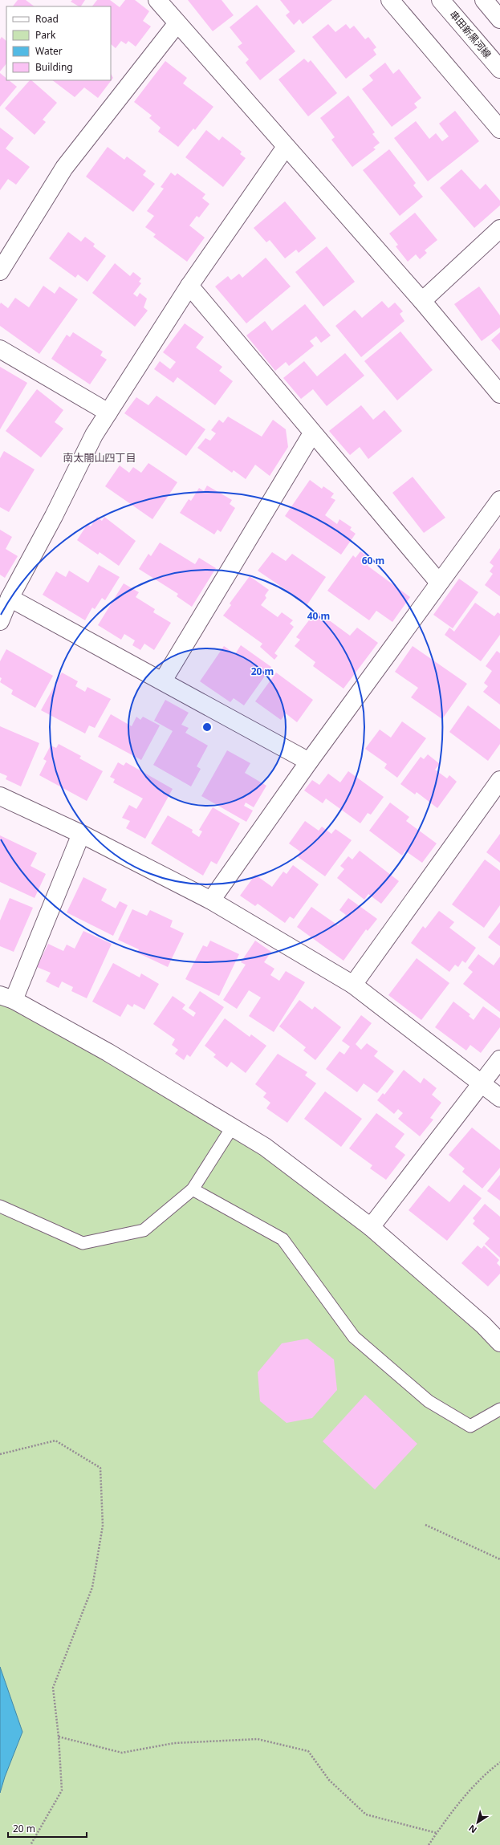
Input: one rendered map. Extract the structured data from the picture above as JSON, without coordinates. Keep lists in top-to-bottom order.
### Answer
{
  "streets": {
    "street": ["串田新黒河線"]
  },
  "districts": ["南太閤山四丁目"],
  "legend": [
    "Road",
    "Park",
    "Water",
    "Building"
  ],
  "scale_bar": "20 m",
  "north": "bottom left",
  "rings": ["60 m", "40 m", "20 m"]
}
